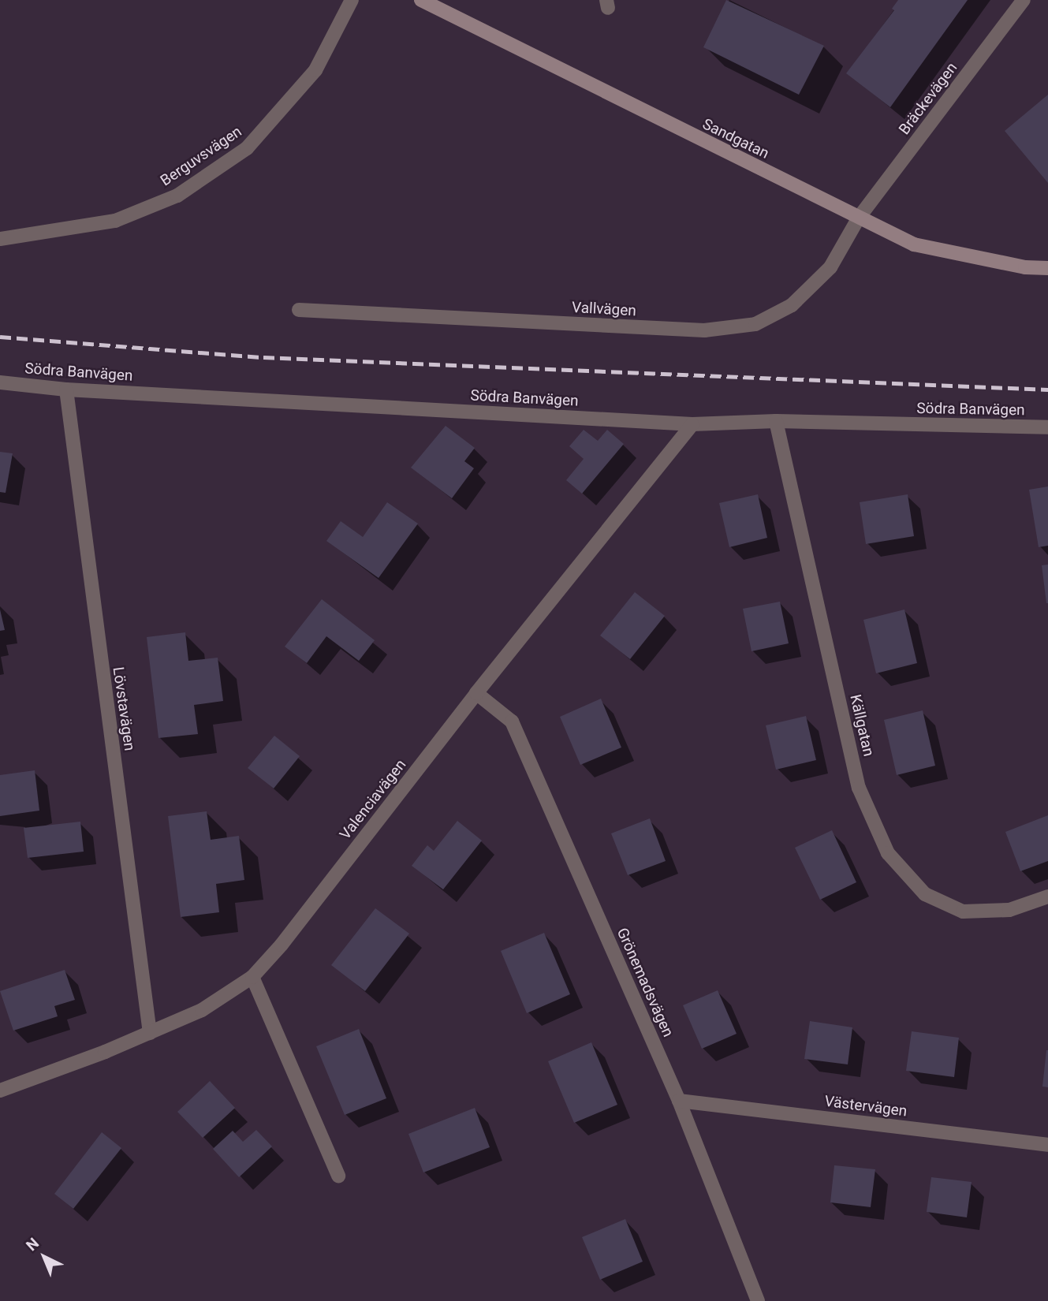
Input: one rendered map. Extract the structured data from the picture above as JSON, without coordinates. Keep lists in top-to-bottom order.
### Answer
{
  "streets": {
    "main road": ["Sandgatan"],
    "street": [
      "Bräckevägen",
      "Berguvsvägen",
      "Vallvägen",
      "Södra Banvägen",
      "Lövstavägen",
      "Källgatan",
      "Valenciavägen",
      "Grönemadsvägen",
      "Västervägen"
    ]
  },
  "crossings": [
    ["Bräckevägen", "Sandgatan"],
    ["Bräckevägen", "Vallvägen"],
    ["Sandgatan", "Vallvägen"],
    ["Södra Banvägen", "Lövstavägen"],
    ["Södra Banvägen", "Källgatan"],
    ["Södra Banvägen", "Valenciavägen"],
    ["Lövstavägen", "Valenciavägen"],
    ["Valenciavägen", "Grönemadsvägen"],
    ["Grönemadsvägen", "Västervägen"]
  ],
  "north": "top left"
}
